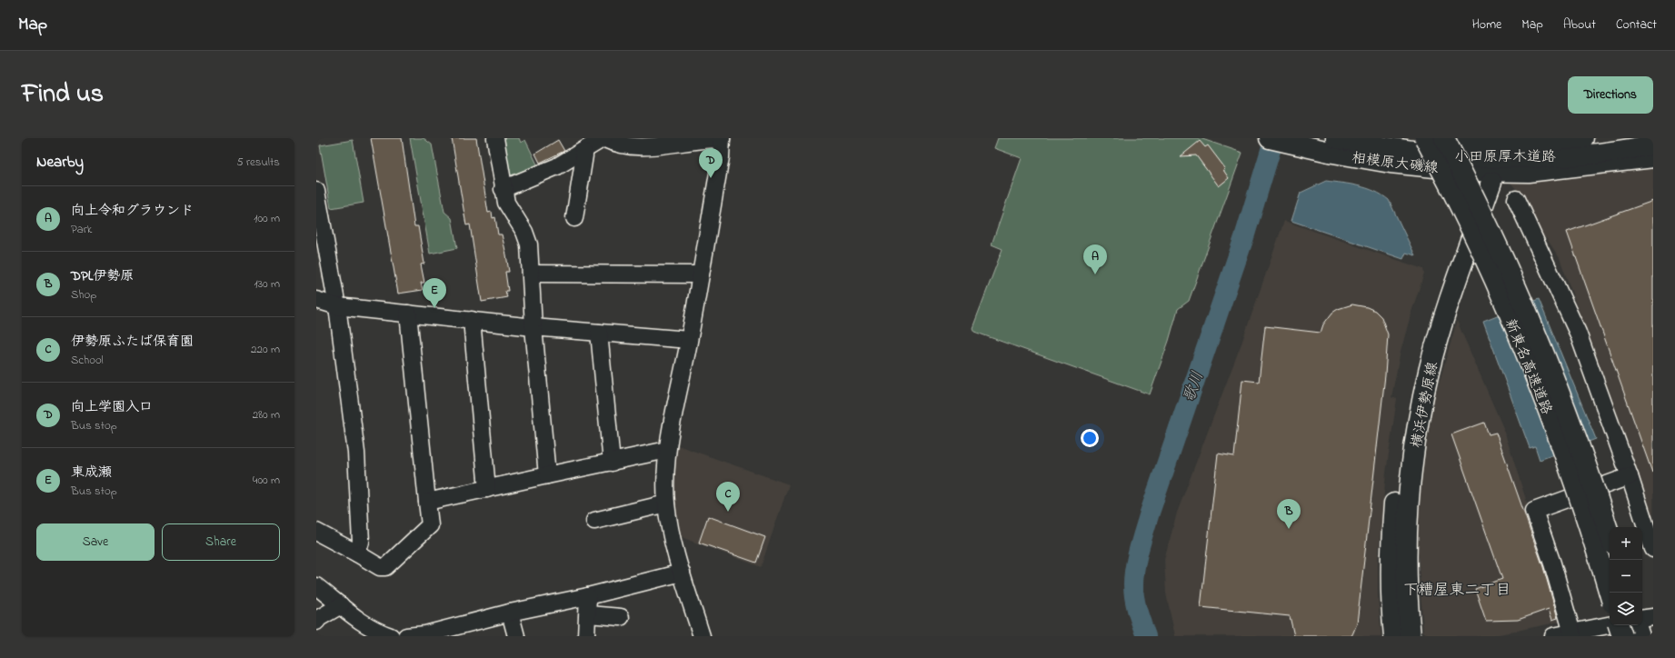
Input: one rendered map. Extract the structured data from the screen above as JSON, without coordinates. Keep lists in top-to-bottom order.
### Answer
{
  "streets": {
    "main road": [
      "小田原厚木道路",
      "相模原大磯線",
      "新東名高速道路",
      "横浜伊勢原線"
    ]
  },
  "districts": ["下糟屋東二丁目"],
  "water": ["歌川"],
  "page": {
    "header": "Map",
    "nav": [
      "Home",
      "Map",
      "About",
      "Contact"
    ],
    "title": "Find us",
    "buttons": [
      "Directions",
      ["Save", "Share"]
    ],
    "heading": ["Nearby", "5 results"],
    "pins": [
      "D",
      "A",
      "E",
      "C",
      "B"
    ],
    "list": [
      {
        "mark": "A",
        "name": "向上令和グラウンド",
        "note": "Park",
        "value": "100 m"
      },
      {
        "mark": "B",
        "name": "DPL伊勢原",
        "note": "Shop",
        "value": "130 m"
      },
      {
        "mark": "C",
        "name": "伊勢原ふたば保育園",
        "note": "School",
        "value": "220 m"
      },
      {
        "mark": "D",
        "name": "向上学園入口",
        "note": "Bus stop",
        "value": "280 m"
      },
      {
        "mark": "E",
        "name": "東成瀬",
        "note": "Bus stop",
        "value": "400 m"
      }
    ],
    "map_buttons": ["+", "−"]
  }
}
